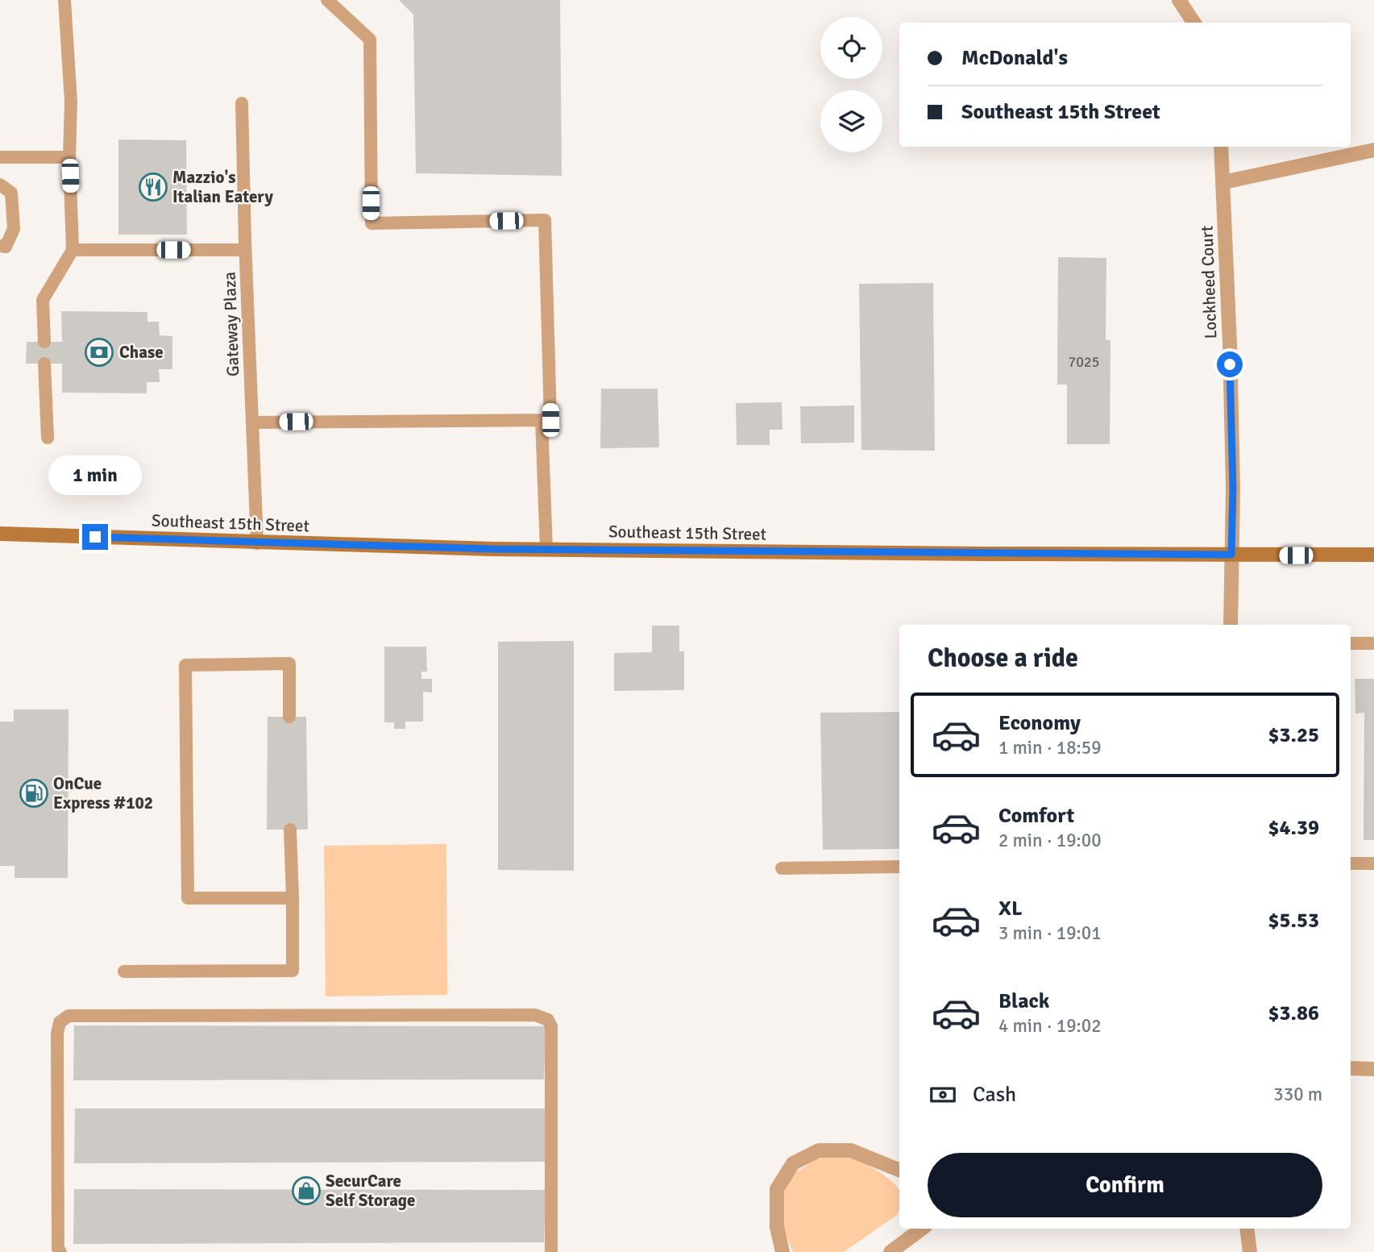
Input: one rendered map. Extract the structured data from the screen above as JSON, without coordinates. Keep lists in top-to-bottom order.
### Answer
{
  "streets": {
    "main road": ["Southeast 15th Street"],
    "street": ["Lockheed Court"],
    "lane": ["Gateway Plaza"]
  },
  "crossings": [
    ["Lockheed Court", "Southeast 15th Street"],
    ["Gateway Plaza", "Southeast 15th Street"]
  ],
  "places": {
    "restaurant": ["Mazzio's Italian Eatery"],
    "bank": ["Chase"],
    "fuel station": ["OnCue Express #102"],
    "shop": ["SecurCare Self Storage"]
  },
  "house_numbers": ["7025"],
  "page": {
    "banner": ["McDonald's", "Southeast 15th Street"],
    "bubble": "1 min",
    "heading": "Choose a ride",
    "list": [
      {
        "name": "Economy",
        "note": "1 min · 18:59",
        "value": "$3.25"
      },
      {
        "name": "Comfort",
        "note": "2 min · 19:00",
        "value": "$4.39"
      },
      {
        "name": "XL",
        "note": "3 min · 19:01",
        "value": "$5.53"
      },
      {
        "name": "Black",
        "note": "4 min · 19:02",
        "value": "$3.86"
      }
    ],
    "pay": ["Cash", "330 m"],
    "buttons": "Confirm"
  }
}
